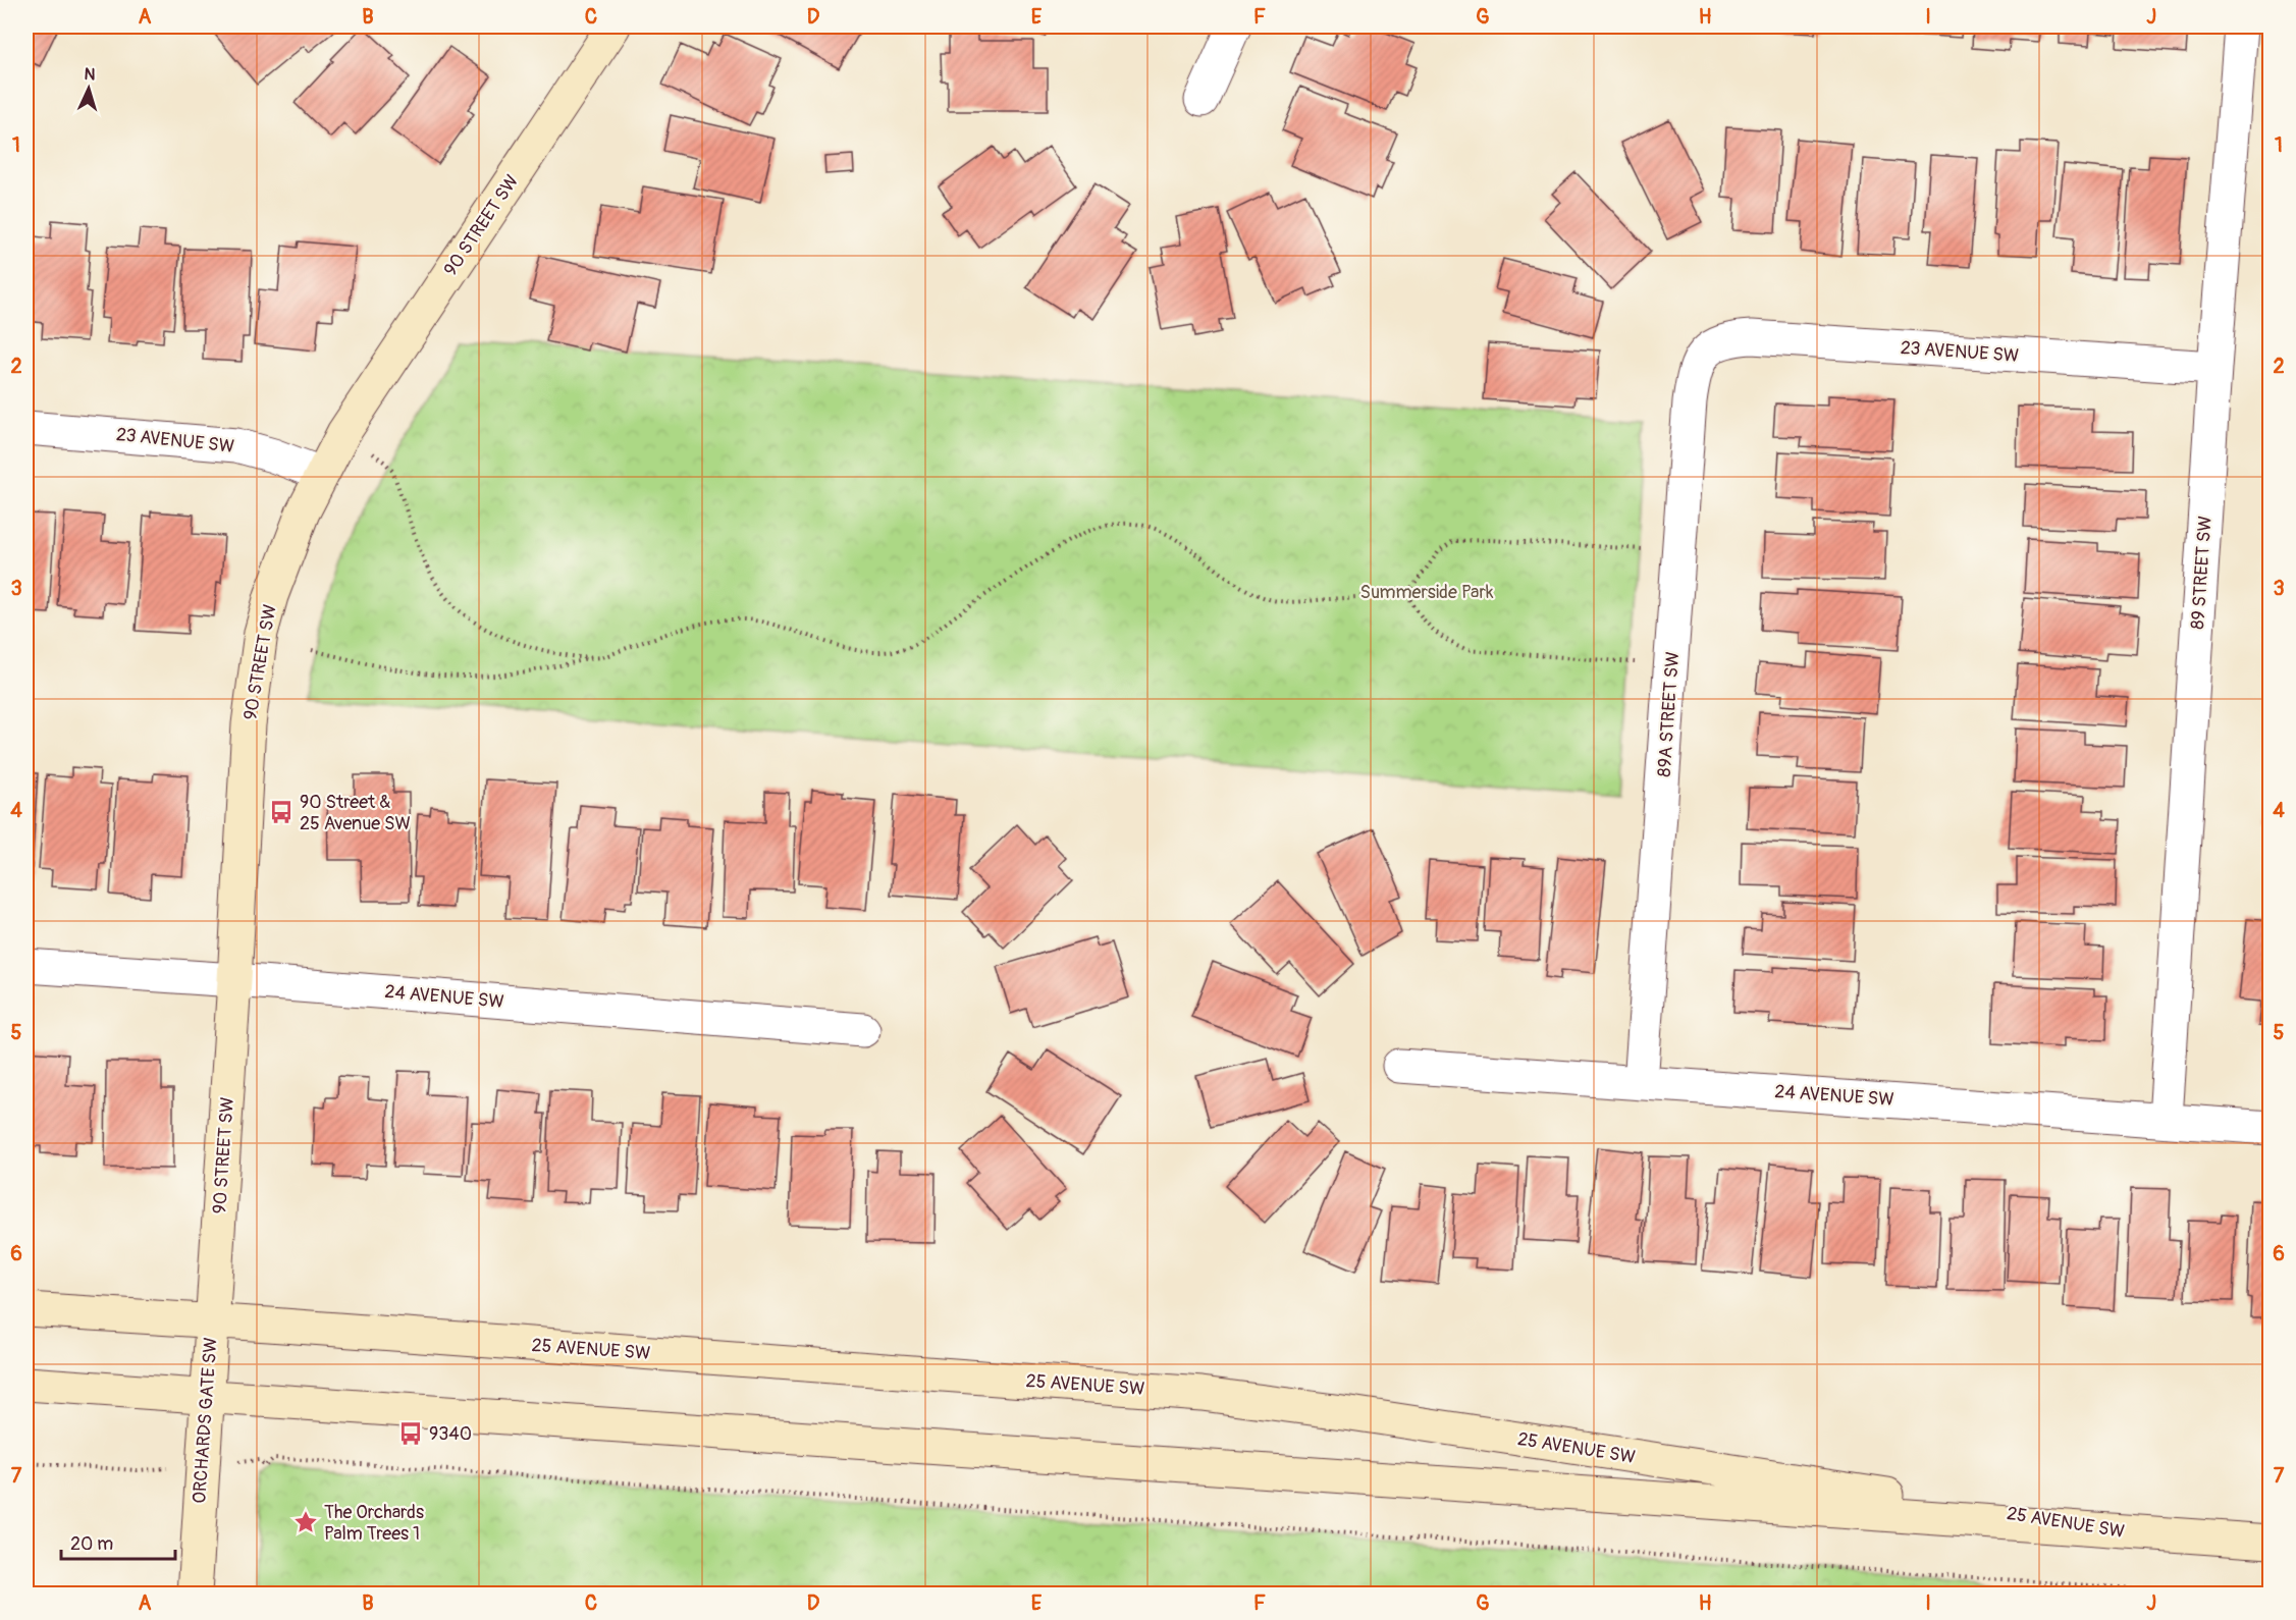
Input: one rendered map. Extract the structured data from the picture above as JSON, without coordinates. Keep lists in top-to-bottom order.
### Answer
{
  "streets": {
    "main road": ["90 STREET SW", "25 AVENUE SW", "ORCHARDS GATE SW"],
    "street": [
      "23 AVENUE SW",
      "89 STREET SW",
      "89A STREET SW",
      "24 AVENUE SW"
    ]
  },
  "crossings": [
    ["90 STREET SW", "23 AVENUE SW"],
    ["90 STREET SW", "24 AVENUE SW"],
    ["90 STREET SW", "25 AVENUE SW"],
    ["90 STREET SW", "ORCHARDS GATE SW"],
    ["23 AVENUE SW", "89 STREET SW"],
    ["23 AVENUE SW", "89A STREET SW"],
    ["89 STREET SW", "24 AVENUE SW"],
    ["89A STREET SW", "24 AVENUE SW"],
    ["25 AVENUE SW", "ORCHARDS GATE SW"]
  ],
  "parks": ["Summerside Park"],
  "places": {
    "bus stop": ["90 Street & 25 Avenue SW", "9340"],
    "place": ["The Orchards Palm Trees 1"]
  },
  "scale_bar": "20 m",
  "north": "top",
  "grid": {
    "columns": [
      "A",
      "B",
      "C",
      "D",
      "E",
      "F",
      "G",
      "H",
      "I",
      "J"
    ],
    "rows": [
      "1",
      "2",
      "3",
      "4",
      "5",
      "6",
      "7"
    ]
  }
}
